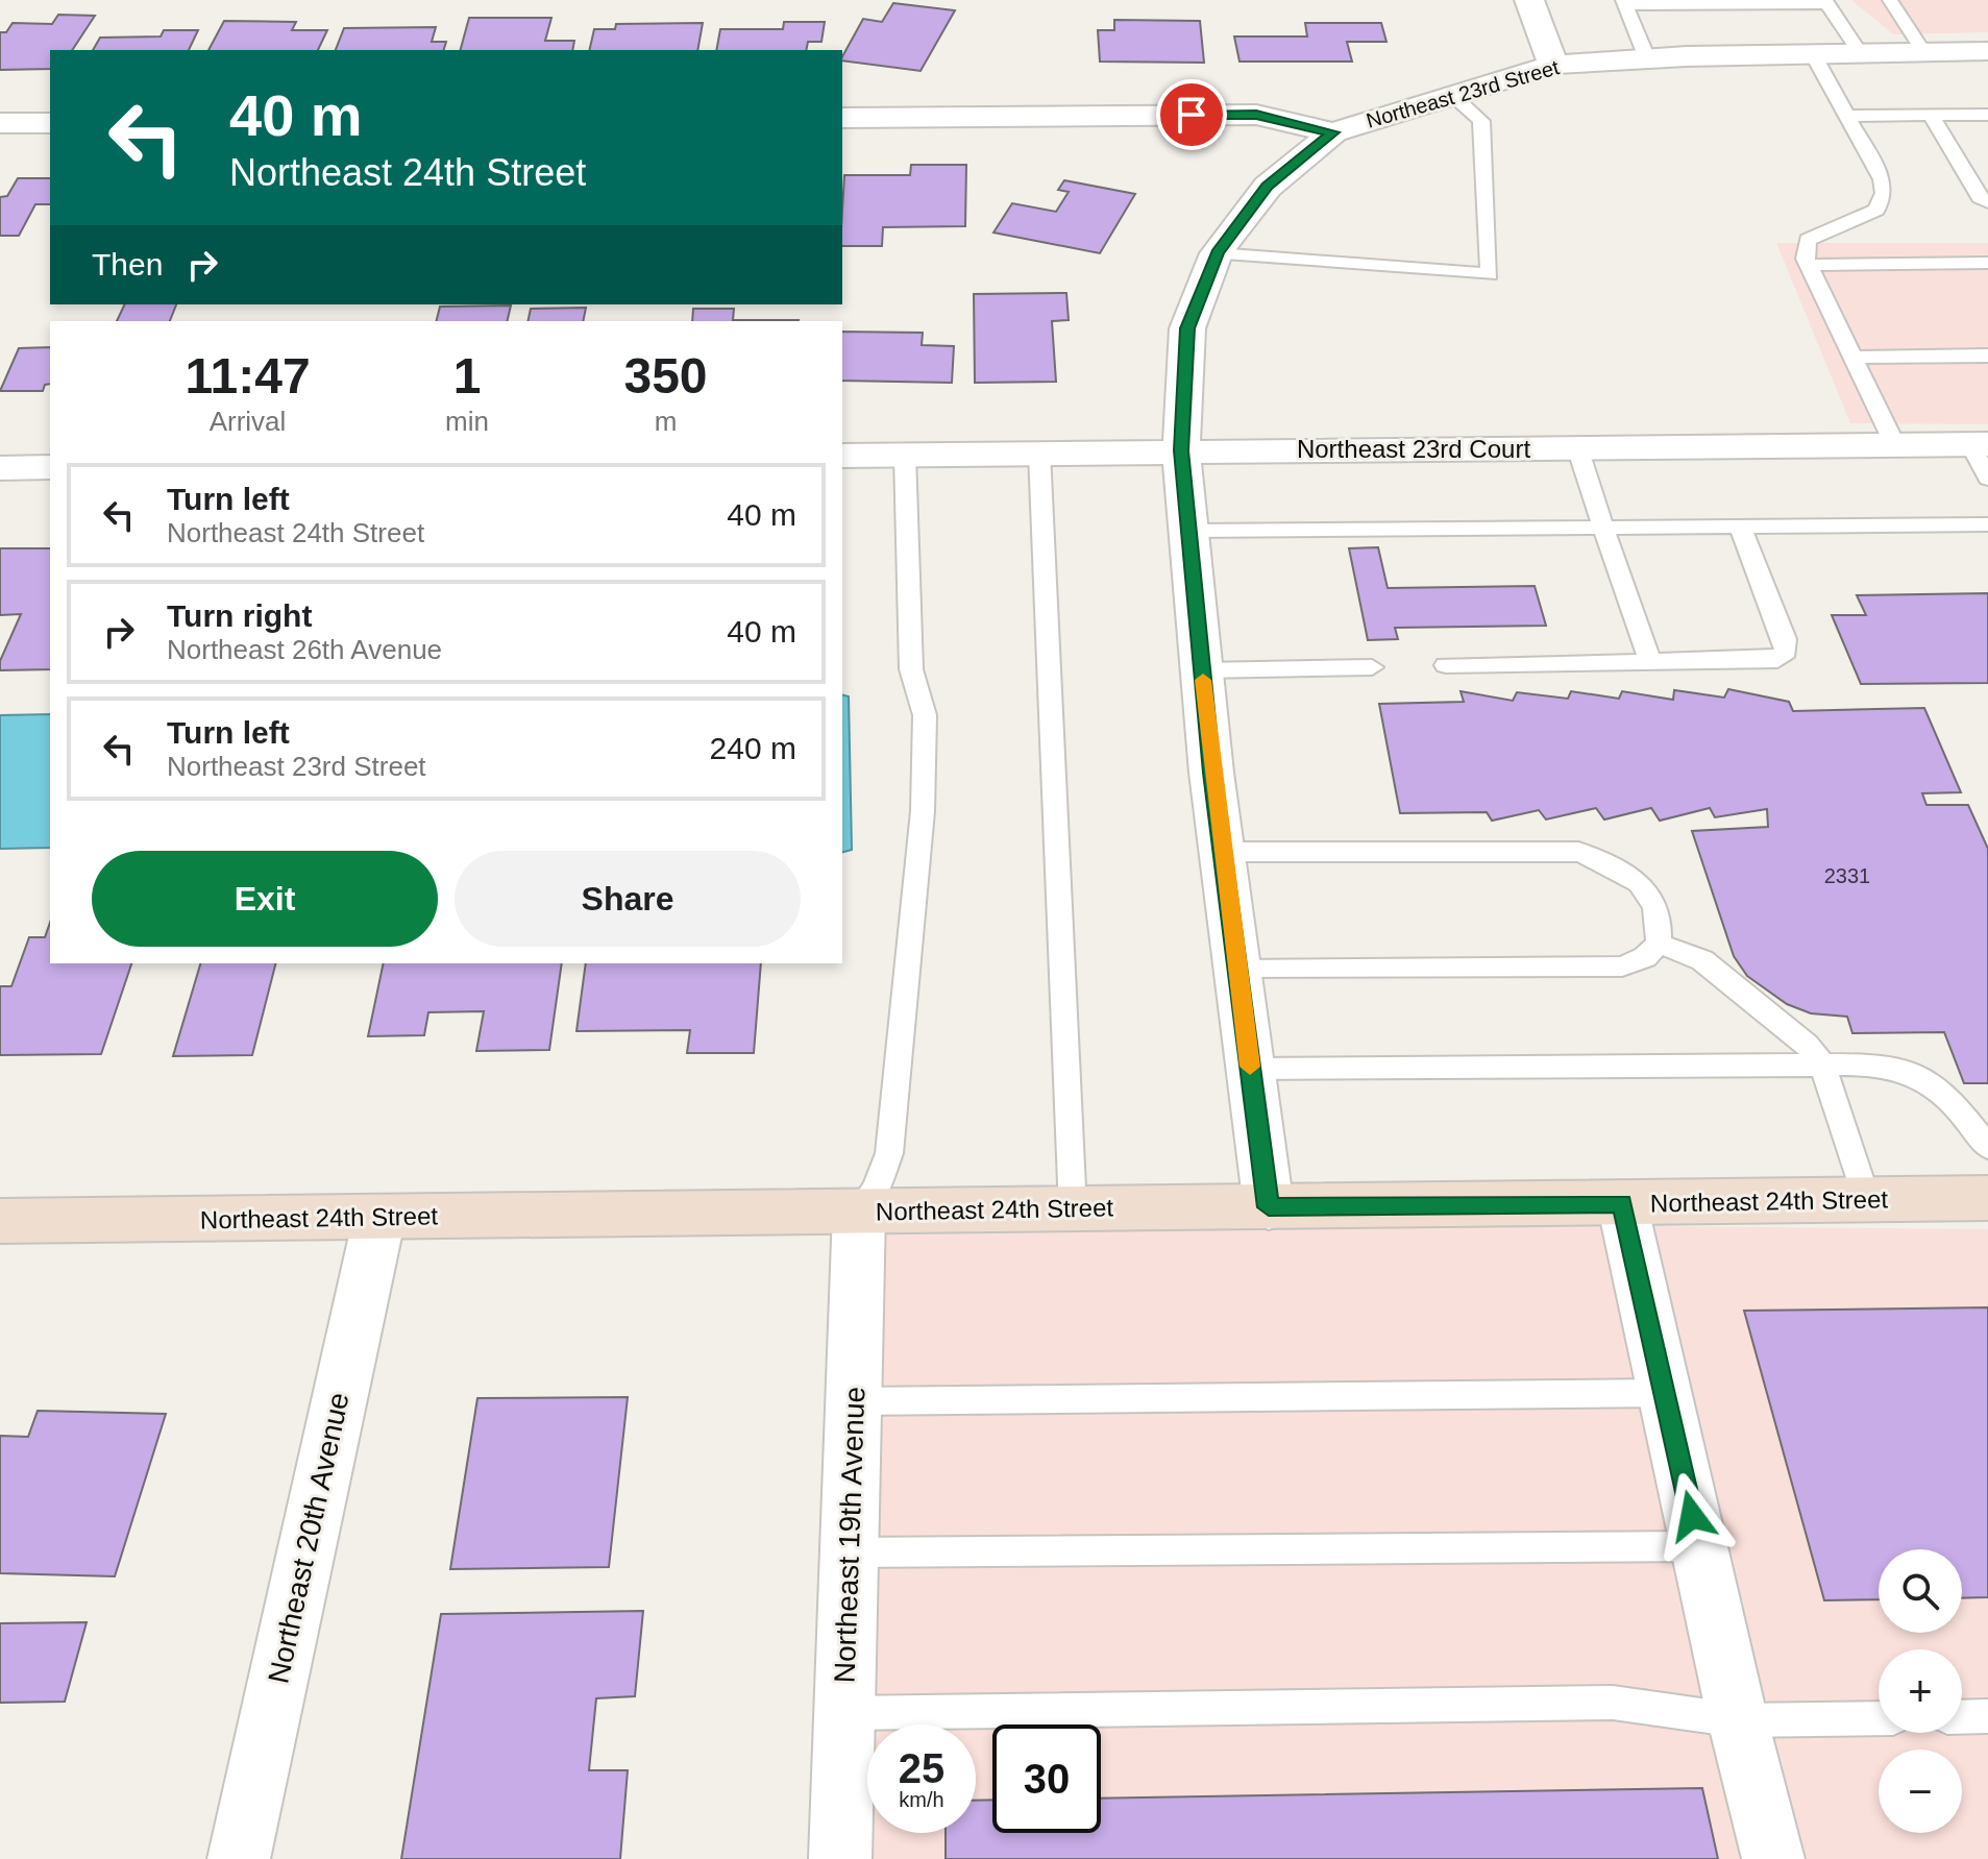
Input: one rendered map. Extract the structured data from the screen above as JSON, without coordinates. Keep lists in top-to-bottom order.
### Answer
{
  "streets": {
    "street": [
      "Northeast 23rd Street",
      "Northeast 23rd Court",
      "Northeast 24th Street",
      "Northeast 19th Avenue",
      "Northeast 20th Avenue"
    ]
  },
  "crossings": [
    ["Northeast 24th Street", "Northeast 19th Avenue"],
    ["Northeast 24th Street", "Northeast 20th Avenue"]
  ],
  "house_numbers": ["2331"],
  "page": {
    "turn": ["40 m", "Northeast 24th Street"],
    "then": "Then",
    "eta": [
      "11:47",
      "Arrival",
      "1",
      "min",
      "350",
      "m"
    ],
    "list": [
      {
        "name": "Turn left",
        "note": "Northeast 24th Street",
        "value": "40 m"
      },
      {
        "name": "Turn right",
        "note": "Northeast 26th Avenue",
        "value": "40 m"
      },
      {
        "name": "Turn left",
        "note": "Northeast 23rd Street",
        "value": "240 m"
      }
    ],
    "buttons": ["Exit", "Share"],
    "map_buttons": ["+", "−"],
    "speed": "25 km/h",
    "limit": "30"
  }
}
